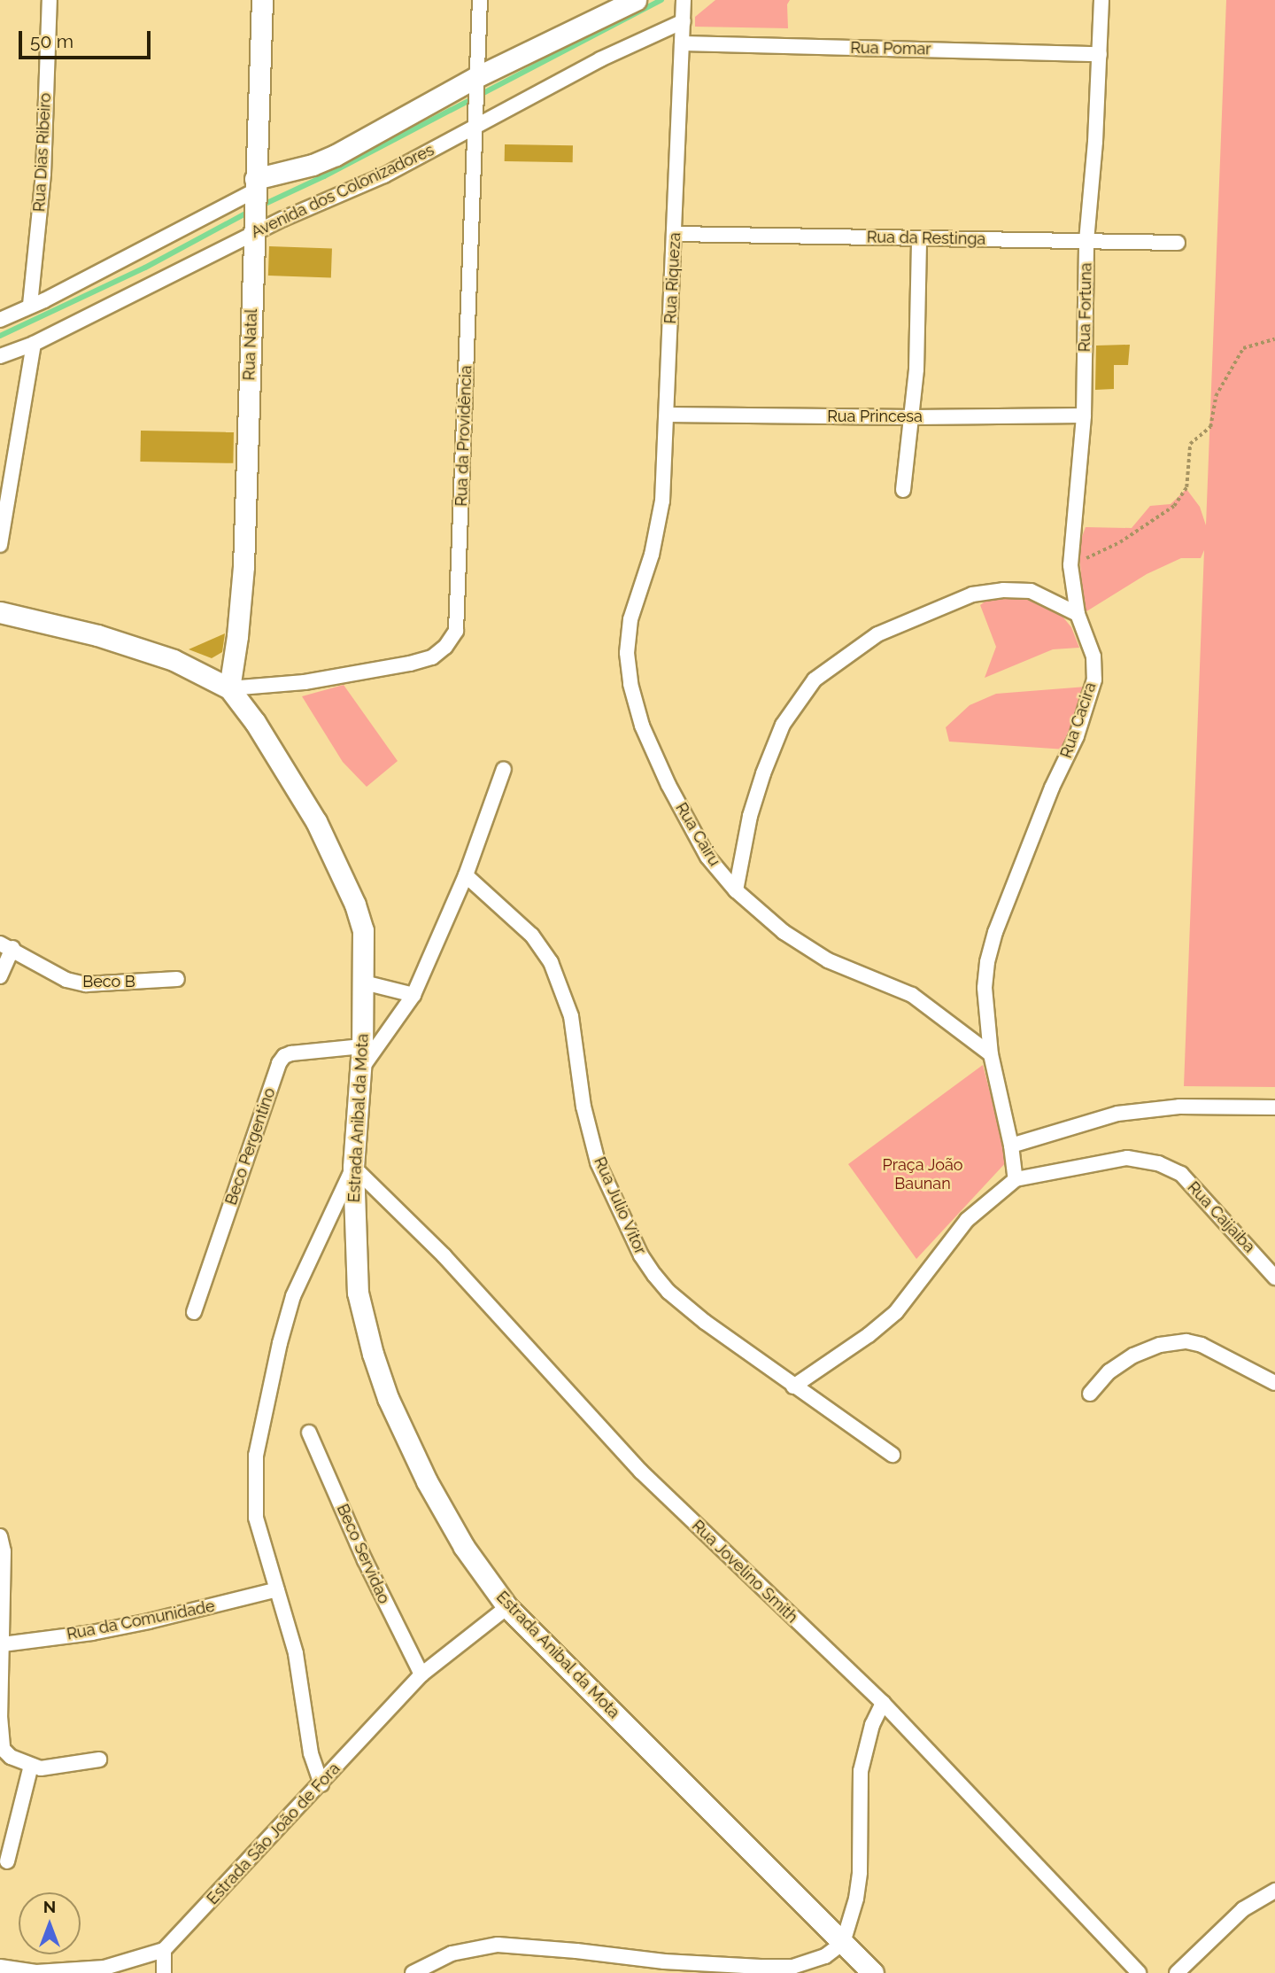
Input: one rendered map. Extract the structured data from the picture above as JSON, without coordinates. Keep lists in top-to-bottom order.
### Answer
{
  "streets": {
    "street": [
      "Rua Pomar",
      "Rua Dias Ribeiro",
      "Avenida dos Colonizadores",
      "Rua da Restinga",
      "Rua Riqueza",
      "Rua Fortuna",
      "Rua Natal",
      "Rua Princesa",
      "Rua da Providência",
      "Rua Cacira",
      "Rua Cairu",
      "Beco B",
      "Estrada Anibal da Mota",
      "Beco Pergentino",
      "Rua Julio Vitor",
      "Rua Caijaiba",
      "Beco Servidao",
      "Rua Jovelino Smith",
      "Rua da Comunidade",
      "Estrada São João de Fora"
    ]
  },
  "crossings": [
    ["Rua Pomar", "Rua Riqueza"],
    ["Rua Pomar", "Rua Fortuna"],
    ["Avenida dos Colonizadores", "Rua Riqueza"],
    ["Avenida dos Colonizadores", "Rua Natal"],
    ["Avenida dos Colonizadores", "Rua da Providência"],
    ["Rua da Restinga", "Rua Riqueza"],
    ["Rua da Restinga", "Rua Fortuna"],
    ["Rua Riqueza", "Rua Princesa"],
    ["Rua Riqueza", "Rua Cairu"],
    ["Rua Fortuna", "Rua Princesa"],
    ["Rua Fortuna", "Rua Cacira"],
    ["Rua Natal", "Rua da Providência"],
    ["Rua Natal", "Estrada Anibal da Mota"],
    ["Rua da Providência", "Estrada Anibal da Mota"],
    ["Rua Cacira", "Rua Cairu"],
    ["Rua Cacira", "Rua Caijaiba"],
    ["Estrada Anibal da Mota", "Beco Pergentino"],
    ["Estrada Anibal da Mota", "Rua Jovelino Smith"],
    ["Estrada Anibal da Mota", "Estrada São João de Fora"],
    ["Beco Servidao", "Estrada São João de Fora"]
  ],
  "parks": ["Praça João Baunan"],
  "scale_bar": "50 m",
  "north": "top"
}
